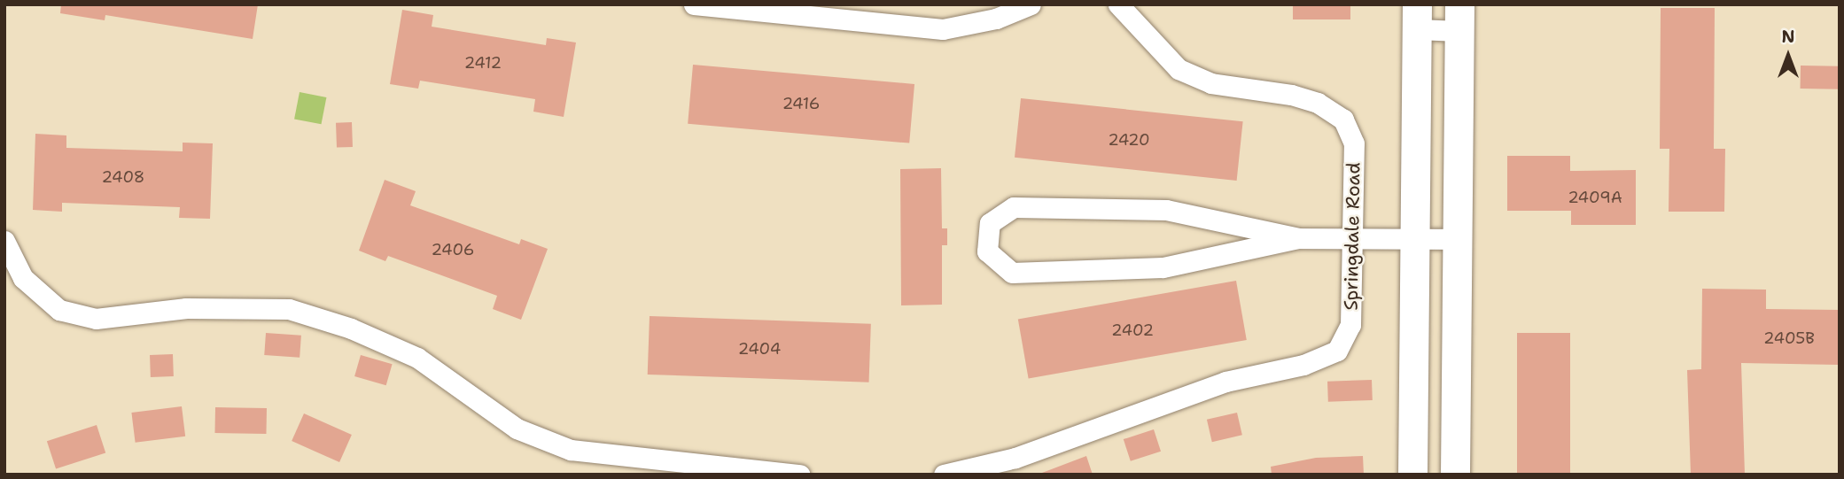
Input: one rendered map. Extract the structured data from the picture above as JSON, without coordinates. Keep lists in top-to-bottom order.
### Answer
{
  "streets": {
    "street": ["Springdale Road"]
  },
  "house_numbers": [
    "2412",
    "2416",
    "2420",
    "2408",
    "2409A",
    "2406",
    "2402",
    "2405B",
    "2404"
  ],
  "north": "top"
}
